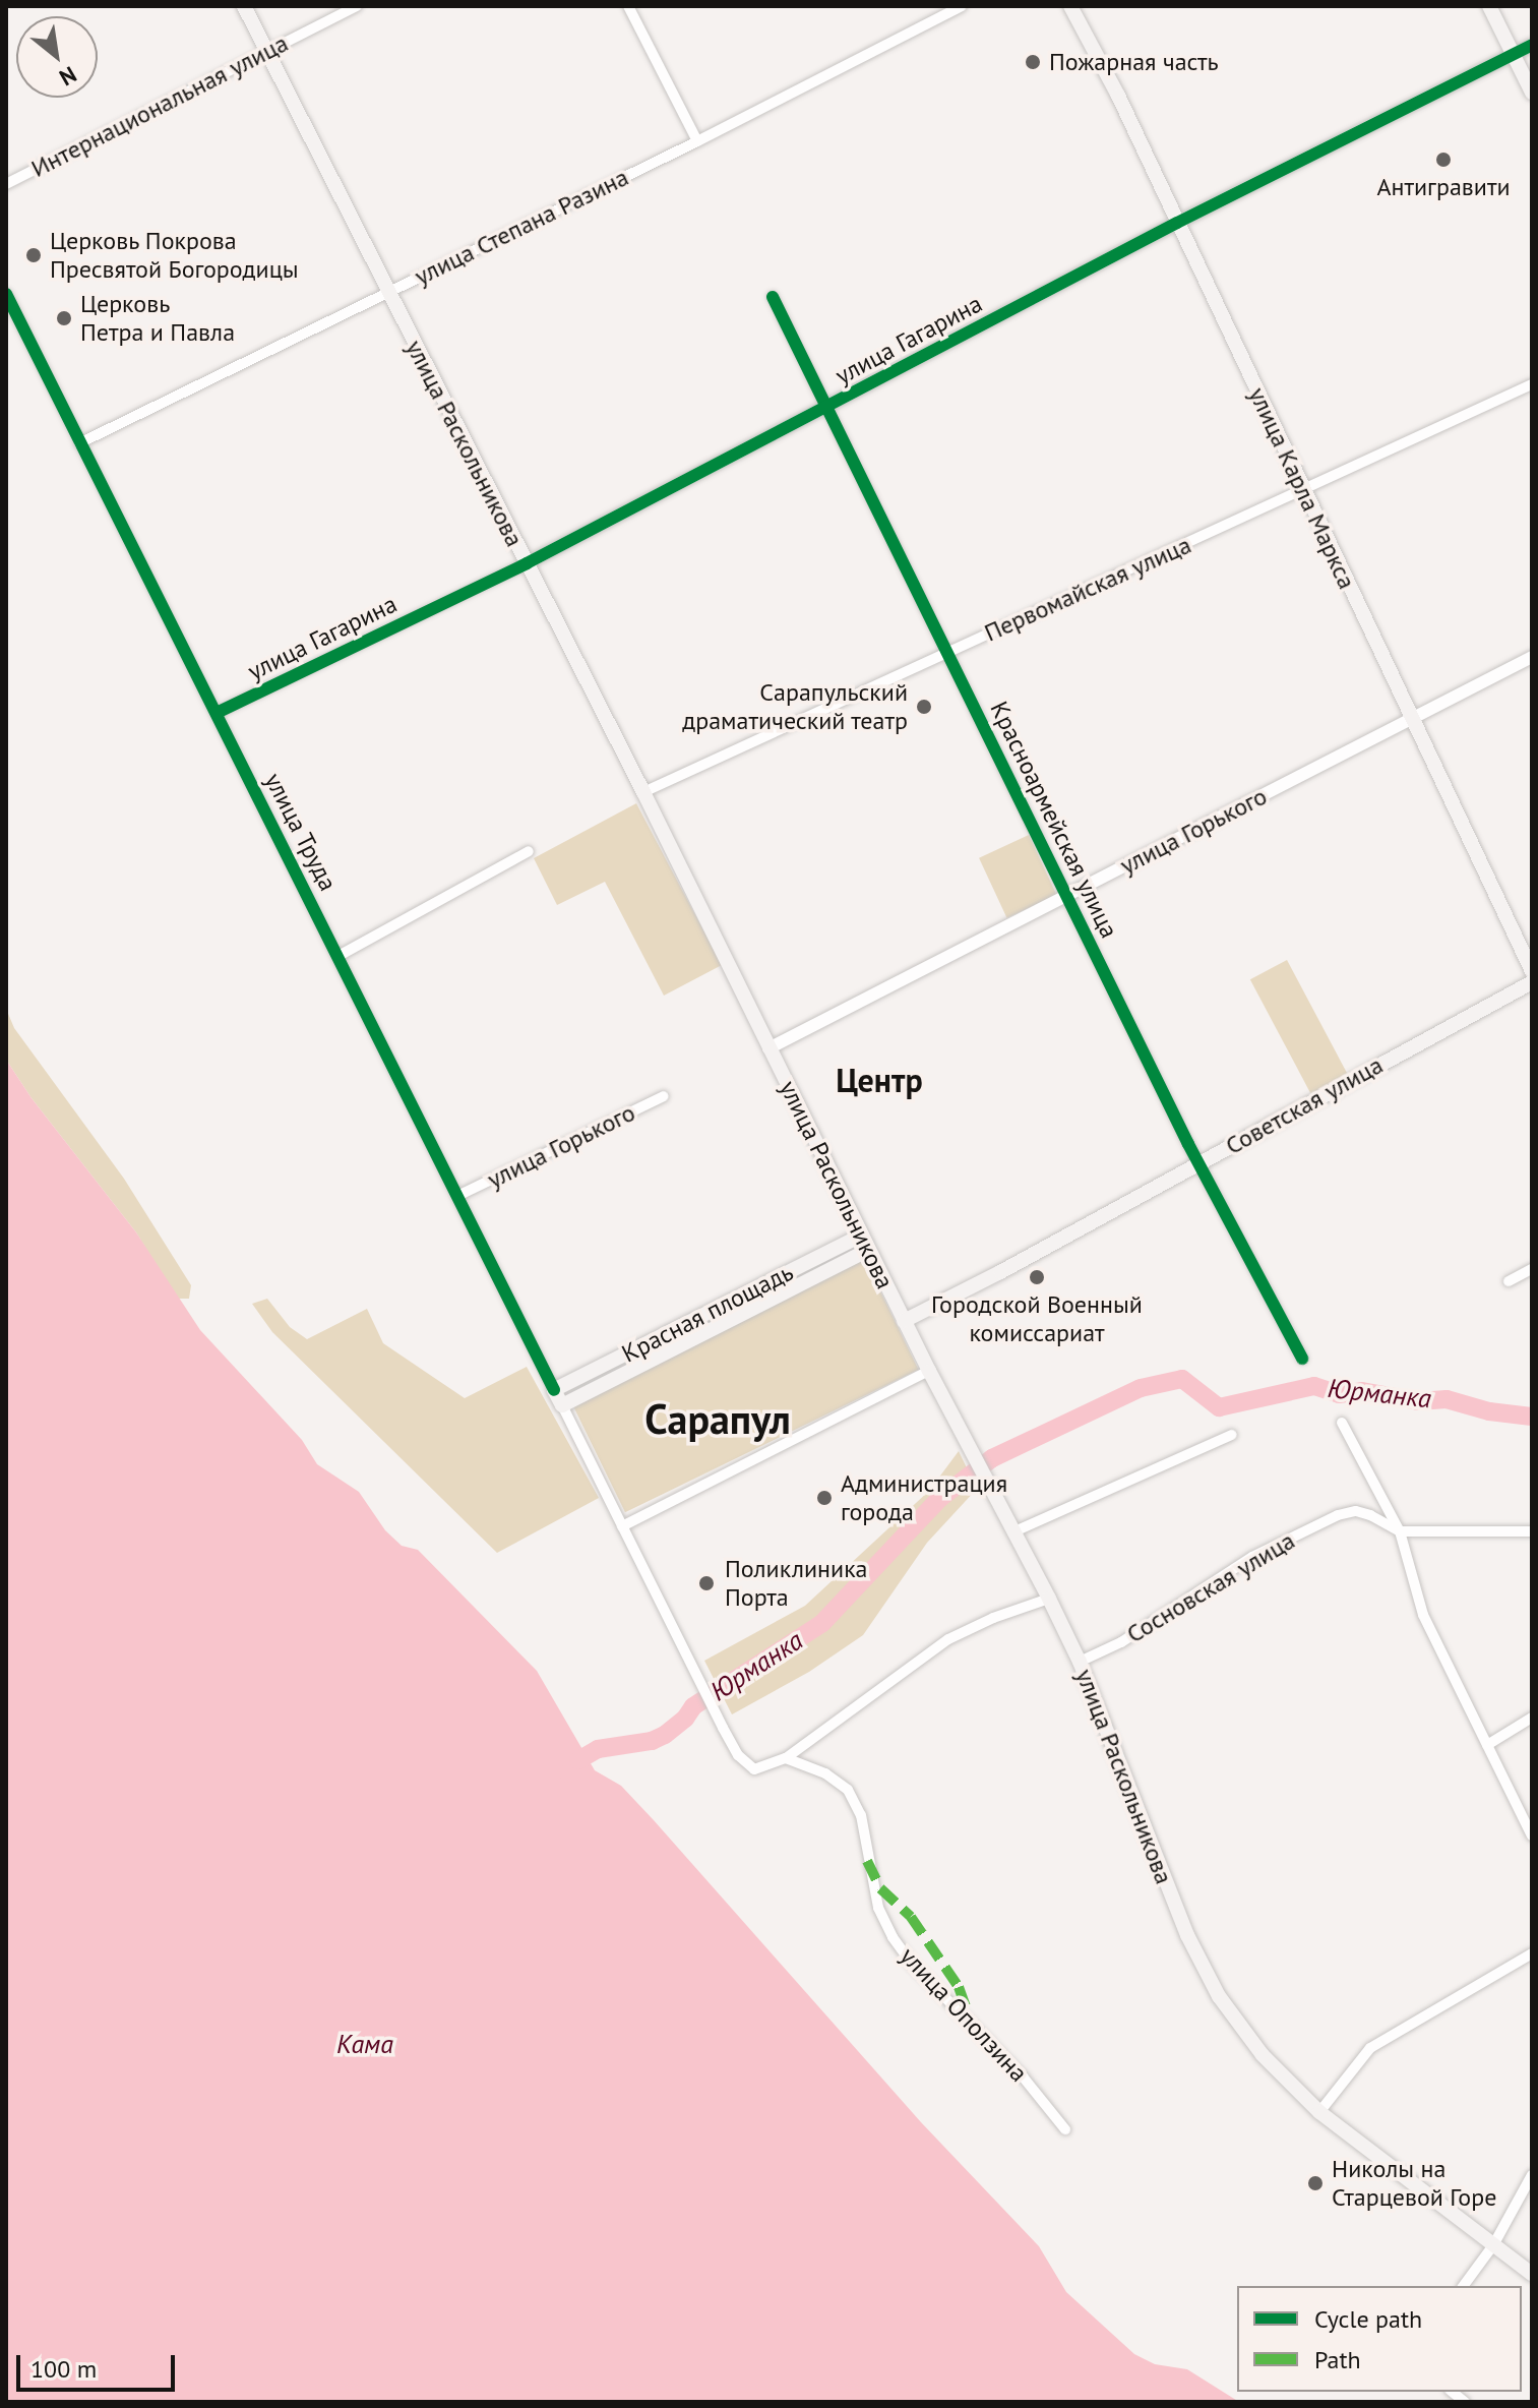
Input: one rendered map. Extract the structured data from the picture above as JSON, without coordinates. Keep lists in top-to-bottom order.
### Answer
{
  "streets": {
    "main road": [
      "улица Раскольникова",
      "улица Карла Маркса",
      "улица Труда",
      "Советская улица",
      "Красная площадь"
    ],
    "street": [
      "Интернациональная улица",
      "улица Степана Разина",
      "улица Гагарина",
      "Первомайская улица",
      "Красноармейская улица",
      "улица Горького",
      "Сосновская улица",
      "улица Оползина"
    ]
  },
  "crossings": [
    ["Интернациональная улица", "улица Раскольникова"],
    ["улица Степана Разина", "улица Раскольникова"],
    ["улица Степана Разина", "улица Труда"],
    ["улица Гагарина", "улица Раскольникова"],
    ["улица Гагарина", "улица Карла Маркса"],
    ["улица Гагарина", "Красноармейская улица"],
    ["улица Гагарина", "улица Труда"],
    ["улица Раскольникова", "Первомайская улица"],
    ["улица Раскольникова", "улица Горького"],
    ["улица Раскольникова", "Советская улица"],
    ["улица Раскольникова", "Красная площадь"],
    ["улица Раскольникова", "Сосновская улица"],
    ["улица Карла Маркса", "Первомайская улица"],
    ["улица Карла Маркса", "улица Горького"],
    ["Первомайская улица", "Красноармейская улица"],
    ["Красноармейская улица", "улица Горького"],
    ["Красноармейская улица", "Советская улица"],
    ["улица Горького", "улица Труда"],
    ["улица Труда", "Красная площадь"]
  ],
  "districts": ["Центр", "Сарапул"],
  "water": ["Юрманка", "Кама"],
  "places": [
    "Пожарная часть",
    "Антигравити",
    "Церковь Покрова Пресвятой Богородицы",
    "Церковь Петра и Павла",
    "Сарапульский драматический театр",
    "Городской Военный комиссариат",
    "Администрация города",
    "Поликлиника Порта",
    "Николы на Старцевой Горе"
  ],
  "legend": ["Cycle path", "Path"],
  "scale_bar": "100 m",
  "north": "bottom right"
}
